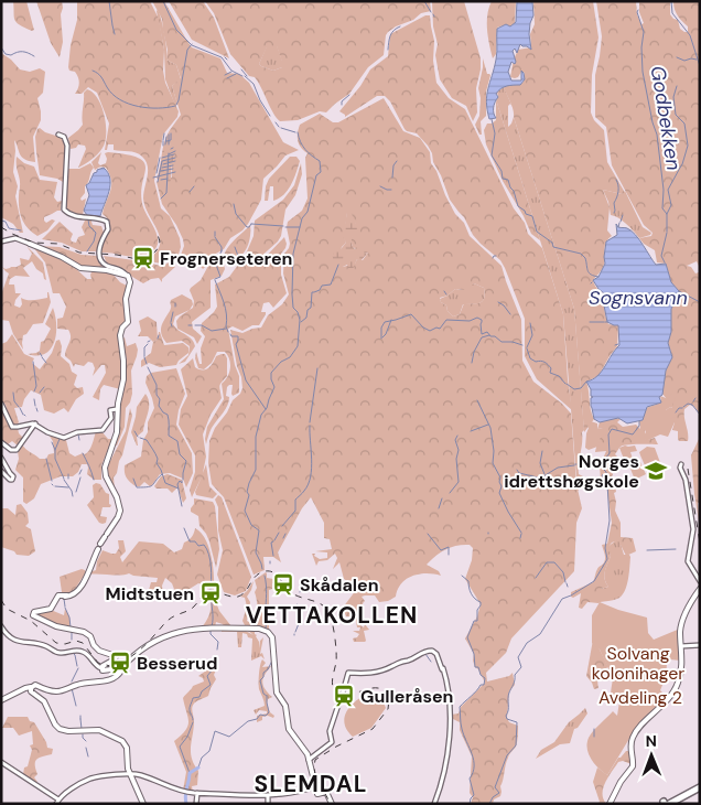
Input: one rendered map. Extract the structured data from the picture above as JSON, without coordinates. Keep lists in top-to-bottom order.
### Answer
{
  "districts": ["VETTAKOLLEN", "SLEMDAL"],
  "water": ["Godbekken", "Sognsvann"],
  "parks": ["Solvang kolonihager", "Avdeling 2"],
  "places": {
    "station": [
      "Frognerseteren",
      "Skådalen",
      "Midtstuen",
      "Besserud",
      "Gulleråsen"
    ],
    "school or university": ["Norges idrettshøgskole"]
  },
  "north": "top"
}
